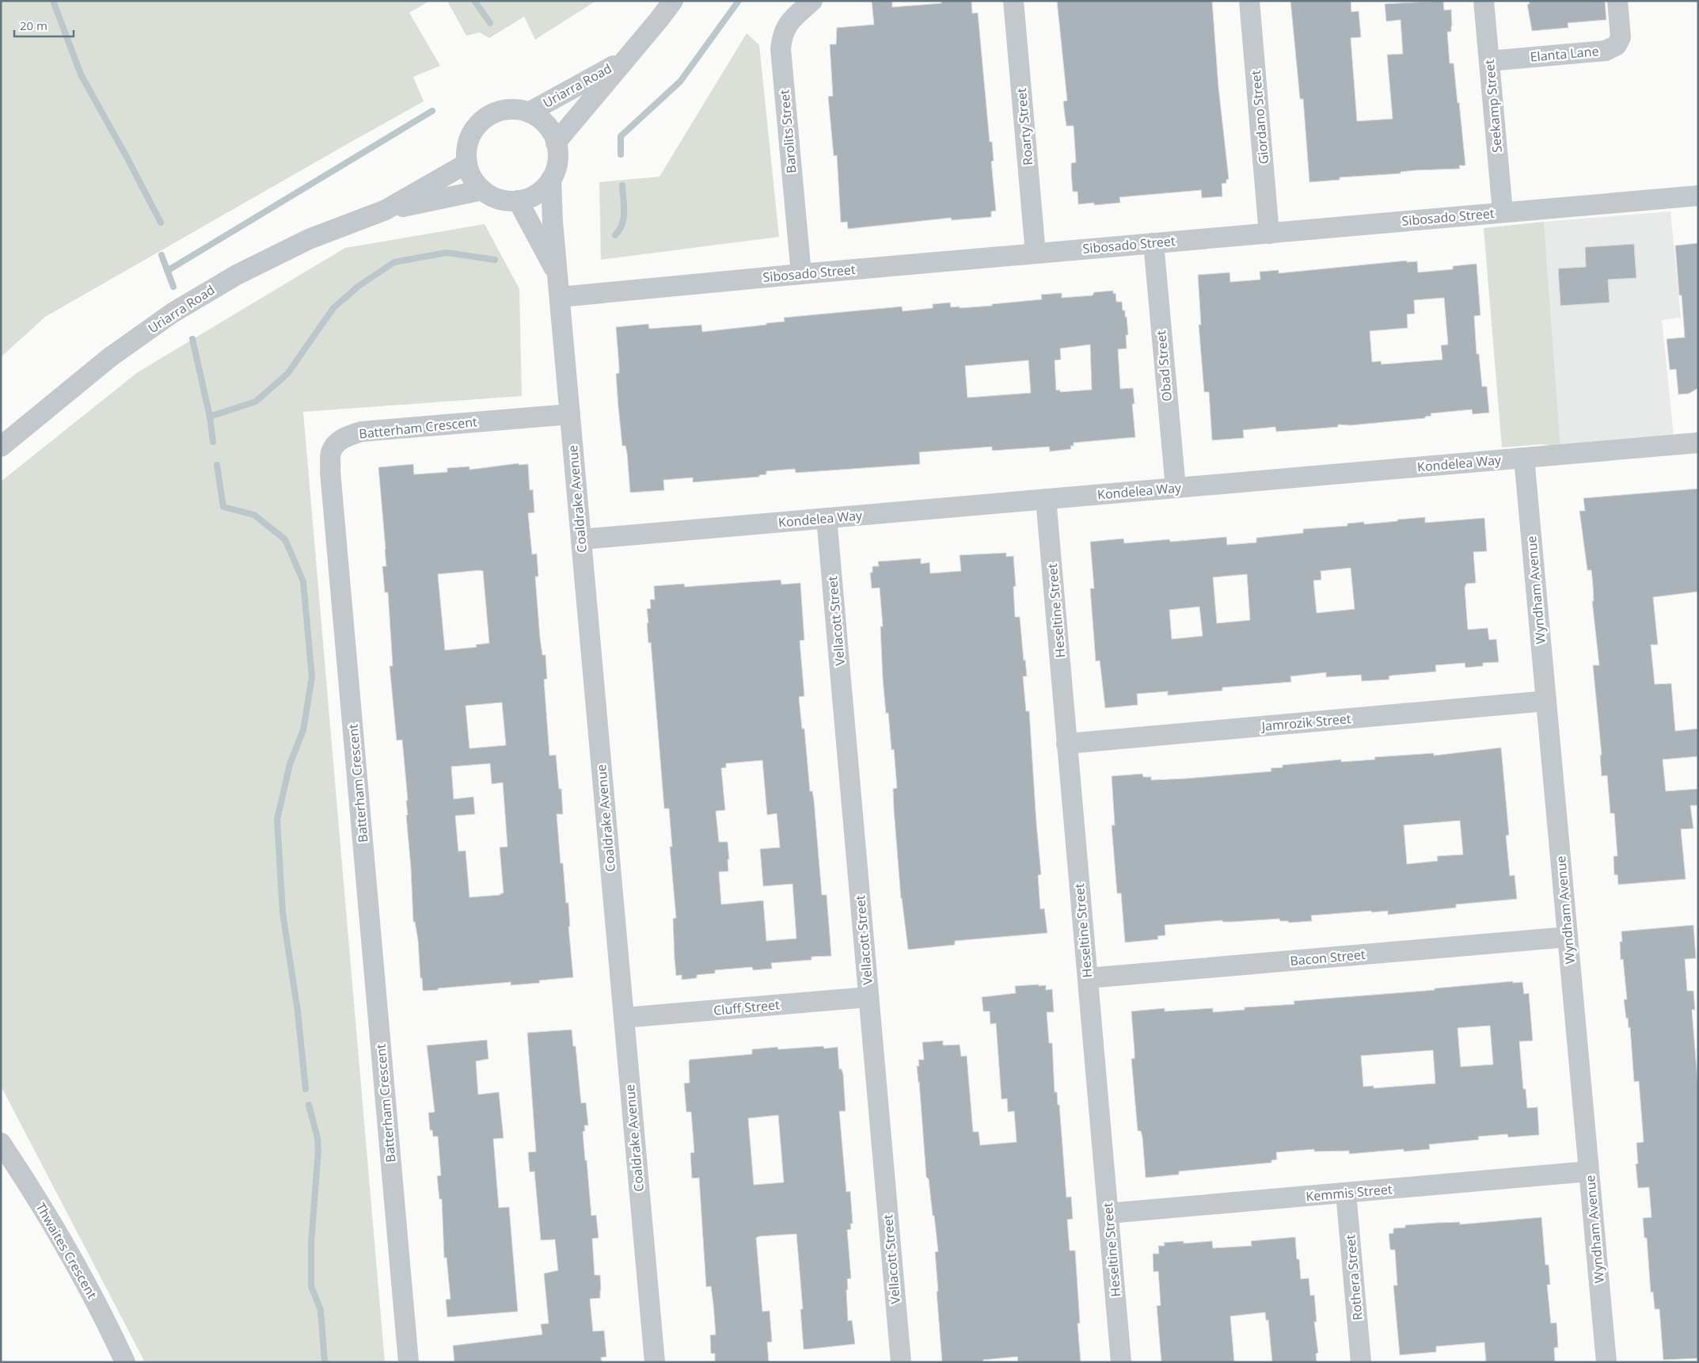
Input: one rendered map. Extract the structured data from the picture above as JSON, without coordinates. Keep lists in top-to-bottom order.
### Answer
{
  "streets": {
    "street": [
      "Elanta Lane",
      "Uriarra Road",
      "Seekamp Street",
      "Giordano Street",
      "Roarty Street",
      "Barolits Street",
      "Sibosado Street",
      "Obad Street",
      "Batterham Crescent",
      "Kondelea Way",
      "Coaldrake Avenue",
      "Wyndham Avenue",
      "Heseltine Street",
      "Vellacott Street",
      "Jamrozik Street",
      "Bacon Street",
      "Cluff Street",
      "Kemmis Street",
      "Thwaites Crescent",
      "Rothera Street"
    ]
  },
  "crossings": [
    ["Elanta Lane", "Seekamp Street"],
    ["Uriarra Road", "Coaldrake Avenue"],
    ["Seekamp Street", "Sibosado Street"],
    ["Giordano Street", "Sibosado Street"],
    ["Roarty Street", "Sibosado Street"],
    ["Barolits Street", "Sibosado Street"],
    ["Sibosado Street", "Obad Street"],
    ["Sibosado Street", "Coaldrake Avenue"],
    ["Obad Street", "Kondelea Way"],
    ["Batterham Crescent", "Coaldrake Avenue"],
    ["Kondelea Way", "Coaldrake Avenue"],
    ["Kondelea Way", "Wyndham Avenue"],
    ["Kondelea Way", "Heseltine Street"],
    ["Kondelea Way", "Vellacott Street"],
    ["Coaldrake Avenue", "Cluff Street"],
    ["Wyndham Avenue", "Jamrozik Street"],
    ["Wyndham Avenue", "Bacon Street"],
    ["Wyndham Avenue", "Kemmis Street"],
    ["Heseltine Street", "Jamrozik Street"],
    ["Heseltine Street", "Bacon Street"],
    ["Heseltine Street", "Kemmis Street"],
    ["Vellacott Street", "Cluff Street"],
    ["Kemmis Street", "Rothera Street"]
  ],
  "scale_bar": "20 m"
}
